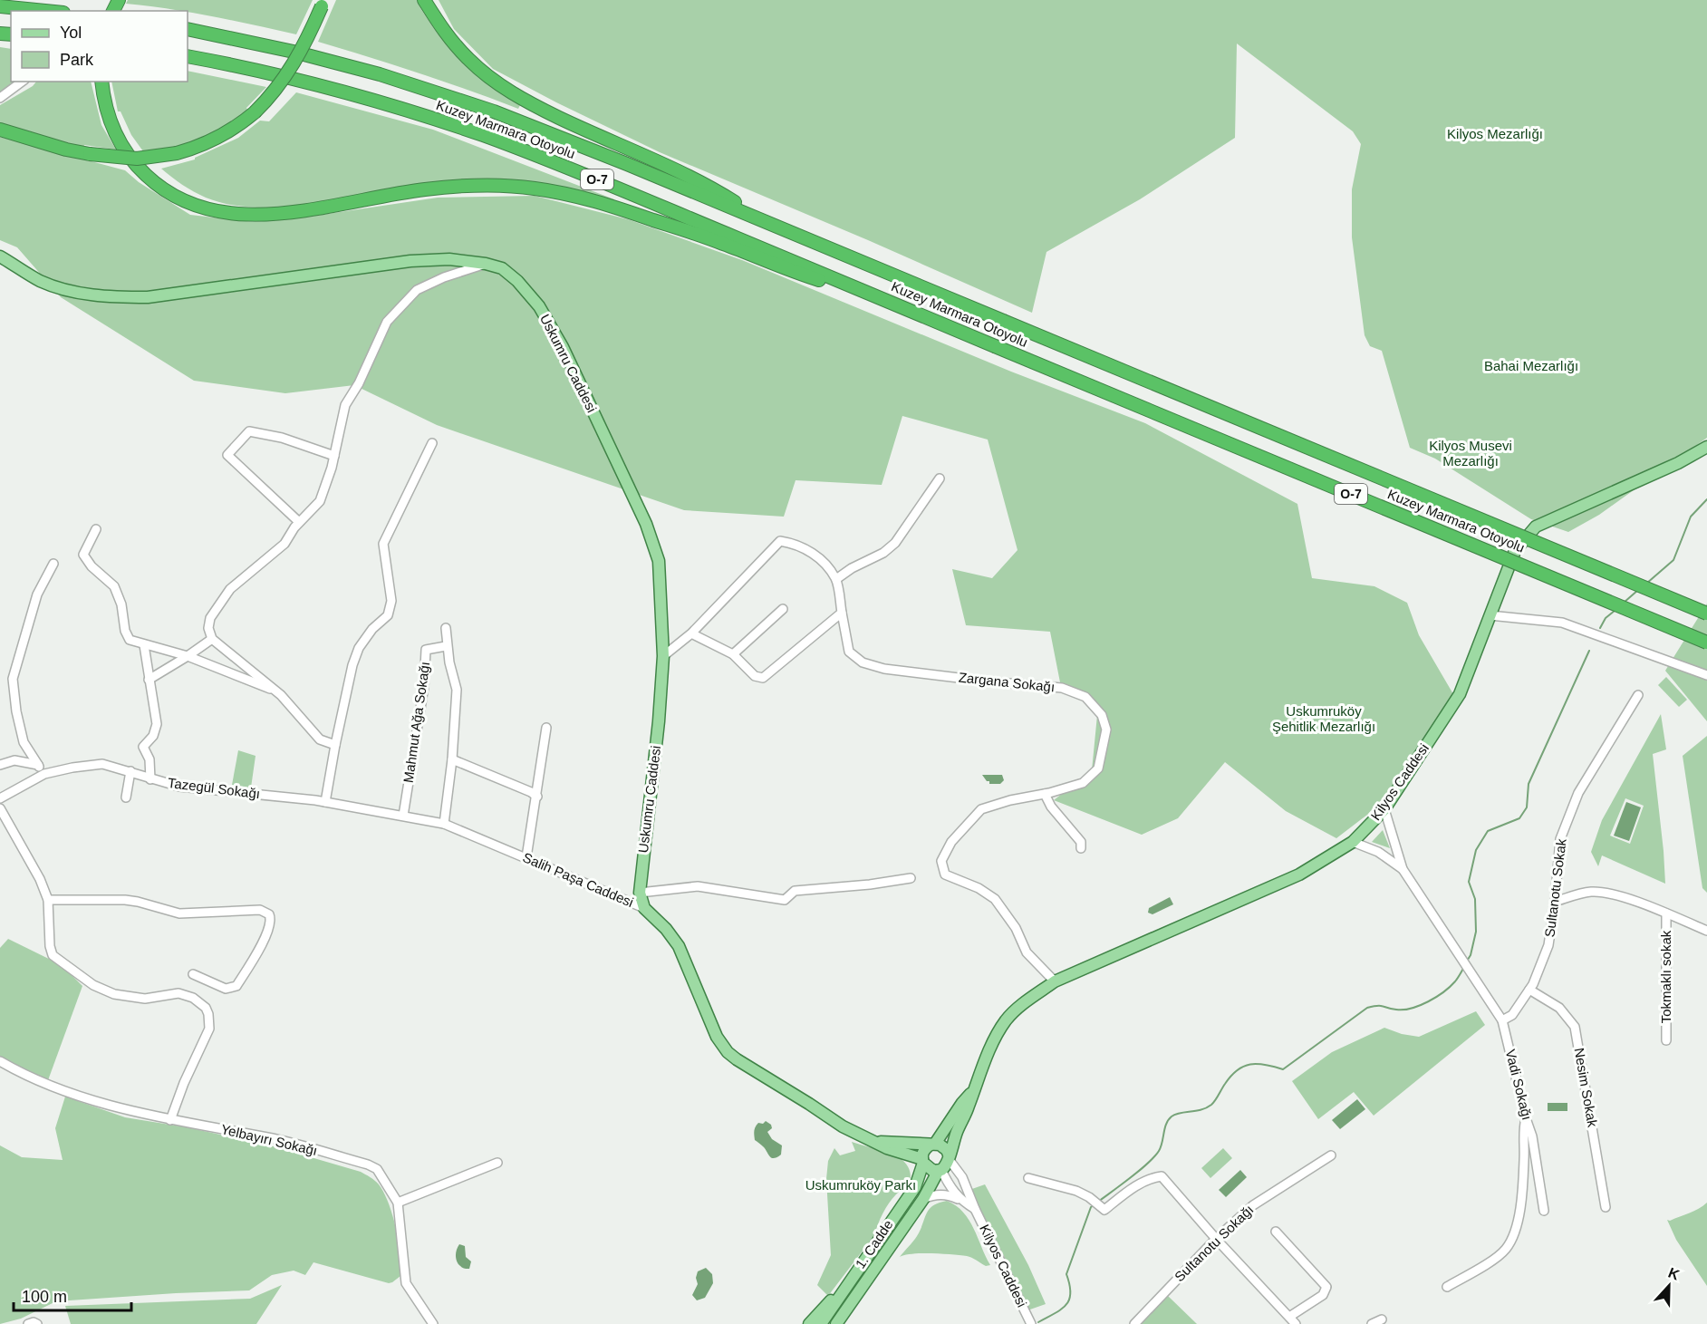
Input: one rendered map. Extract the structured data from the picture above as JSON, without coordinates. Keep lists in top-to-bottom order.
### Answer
{
  "streets": {
    "highway": ["Kuzey Marmara Otoyolu", "O-7"],
    "main road": [
      "Uskumru Caddesi",
      "Kilyos Caddesi",
      "Salih Paşa Caddesi",
      "1. Cadde"
    ],
    "street": [
      "Zargana Sokağı",
      "Mahmut Ağa Sokağı",
      "Tazegül Sokağı",
      "Sultanotu Sokak",
      "Tokmaklı sokak",
      "Vadi Sokağı",
      "Nesim Sokak",
      "Yelbayırı Sokağı",
      "Sultanotu Sokağı"
    ]
  },
  "crossings": [
    ["Uskumru Caddesi", "Salih Paşa Caddesi"],
    ["Zargana Sokağı", "Kilyos Caddesi"],
    ["Mahmut Ağa Sokağı", "Tazegül Sokağı"],
    ["Mahmut Ağa Sokağı", "Salih Paşa Caddesi"],
    ["Kilyos Caddesi", "Salih Paşa Caddesi"],
    ["Kilyos Caddesi", "1. Cadde"],
    ["Tazegül Sokağı", "Salih Paşa Caddesi"],
    ["Salih Paşa Caddesi", "1. Cadde"],
    ["Sultanotu Sokak", "Vadi Sokağı"],
    ["Sultanotu Sokak", "Nesim Sokak"]
  ],
  "parks": [
    "Kilyos Mezarlığı",
    "Bahai Mezarlığı",
    "Kilyos Musevi Mezarlığı",
    "Uskumruköy Şehitlik Mezarlığı",
    "Uskumruköy Parkı"
  ],
  "legend": ["Yol", "Park"],
  "scale_bar": "100 m",
  "north": "top"
}
